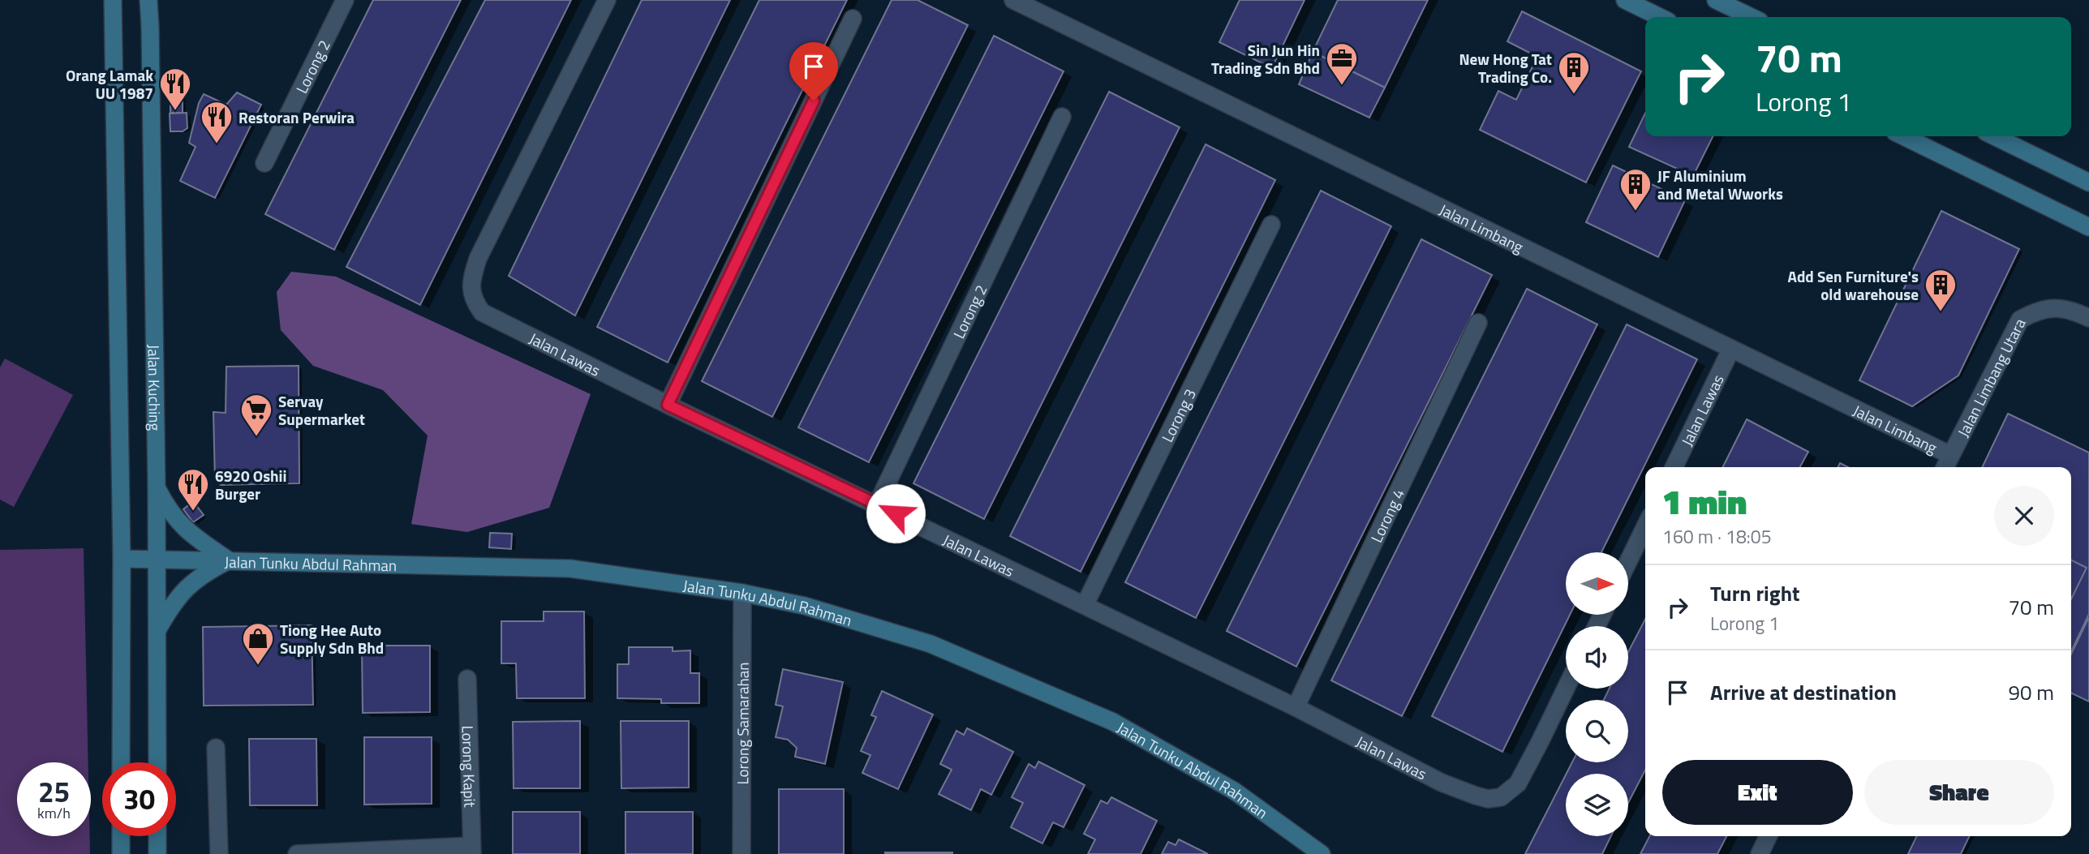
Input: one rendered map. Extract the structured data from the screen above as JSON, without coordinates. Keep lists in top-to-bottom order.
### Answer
{
  "streets": {
    "street": [
      "Lorong 2",
      "Jalan Limbang",
      "Jalan Lawas",
      "Jalan Limbang Utara",
      "Jalan Kuching",
      "Lorong 3",
      "Lorong 4",
      "Jalan Tunku Abdul Rahman",
      "Lorong Samarahan",
      "Lorong Kapit"
    ]
  },
  "crossings": [
    ["Lorong 2", "Jalan Lawas"],
    ["Jalan Limbang", "Jalan Lawas"],
    ["Jalan Limbang", "Jalan Limbang Utara"],
    ["Jalan Lawas", "Lorong 3"],
    ["Jalan Lawas", "Lorong 4"],
    ["Jalan Kuching", "Jalan Tunku Abdul Rahman"],
    ["Jalan Tunku Abdul Rahman", "Lorong Samarahan"]
  ],
  "places": {
    "office": ["Sin Jun Hin Trading Sdn Bhd"],
    "building": ["New Hong Tat Trading Co.", "JF Aluminium and Metal Wworks", "Add Sen Furniture's old warehouse"],
    "restaurant": ["Orang Lamak UU 1987", "Restoran Perwira", "6920 Oshii Burger"],
    "supermarket": ["Servay Supermarket"],
    "shop": ["Tiong Hee Auto Supply Sdn Bhd"]
  },
  "north": "right",
  "page": {
    "turn": ["70 m", "Lorong 1"],
    "heading": ["1 min", "160 m · 18:05"],
    "list": [
      {
        "name": "Turn right",
        "note": "Lorong 1",
        "value": "70 m"
      },
      {
        "name": "Arrive at destination",
        "value": "90 m"
      }
    ],
    "buttons": ["Exit", "Share"],
    "speed": "25 km/h",
    "limit": "30"
  }
}
